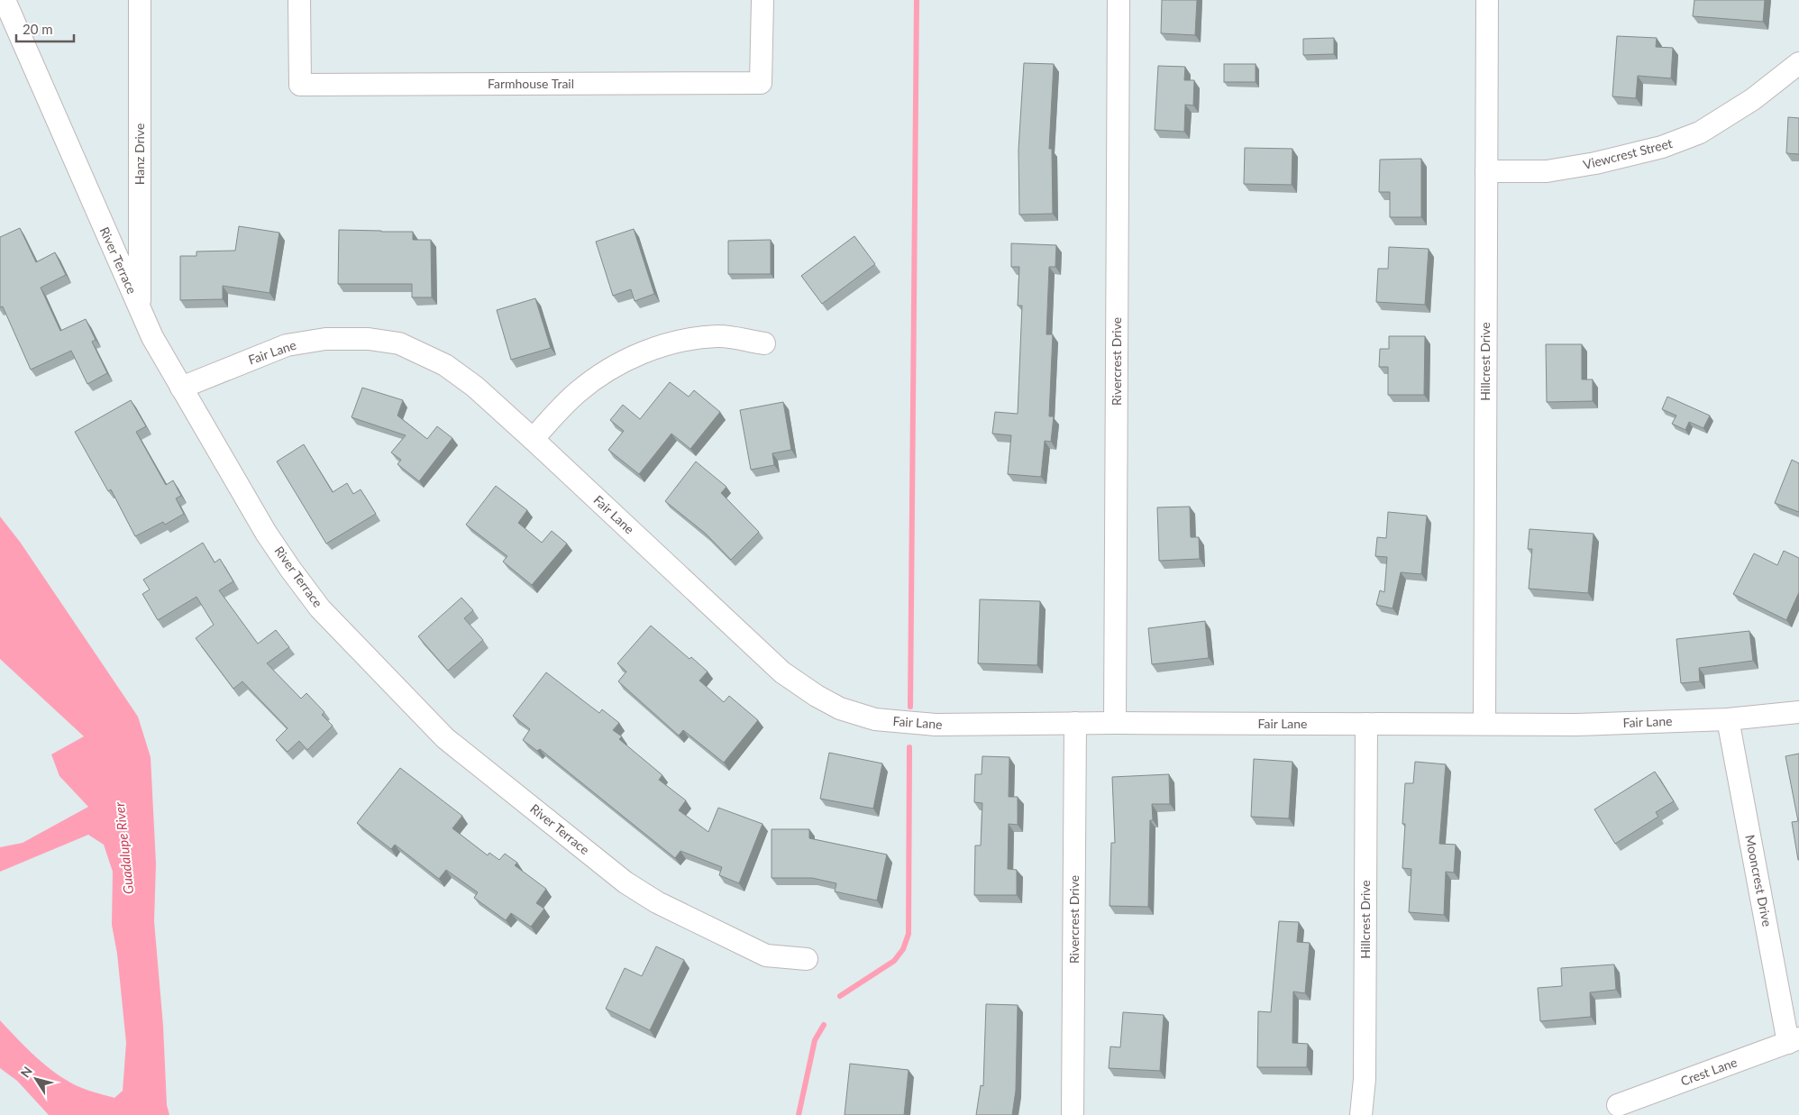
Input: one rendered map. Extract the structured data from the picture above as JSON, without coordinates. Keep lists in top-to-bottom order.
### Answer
{
  "streets": {
    "street": [
      "Farmhouse Trail",
      "Hanz Drive",
      "Viewcrest Street",
      "River Terrace",
      "Fair Lane",
      "Rivercrest Drive",
      "Hillcrest Drive",
      "Mooncrest Drive",
      "Crest Lane"
    ]
  },
  "crossings": [
    ["Hanz Drive", "River Terrace"],
    ["Viewcrest Street", "Hillcrest Drive"],
    ["River Terrace", "Fair Lane"],
    ["Fair Lane", "Rivercrest Drive"],
    ["Fair Lane", "Hillcrest Drive"],
    ["Fair Lane", "Mooncrest Drive"],
    ["Mooncrest Drive", "Crest Lane"]
  ],
  "water": ["Guadalupe River"],
  "scale_bar": "20 m",
  "north": "top left"
}
